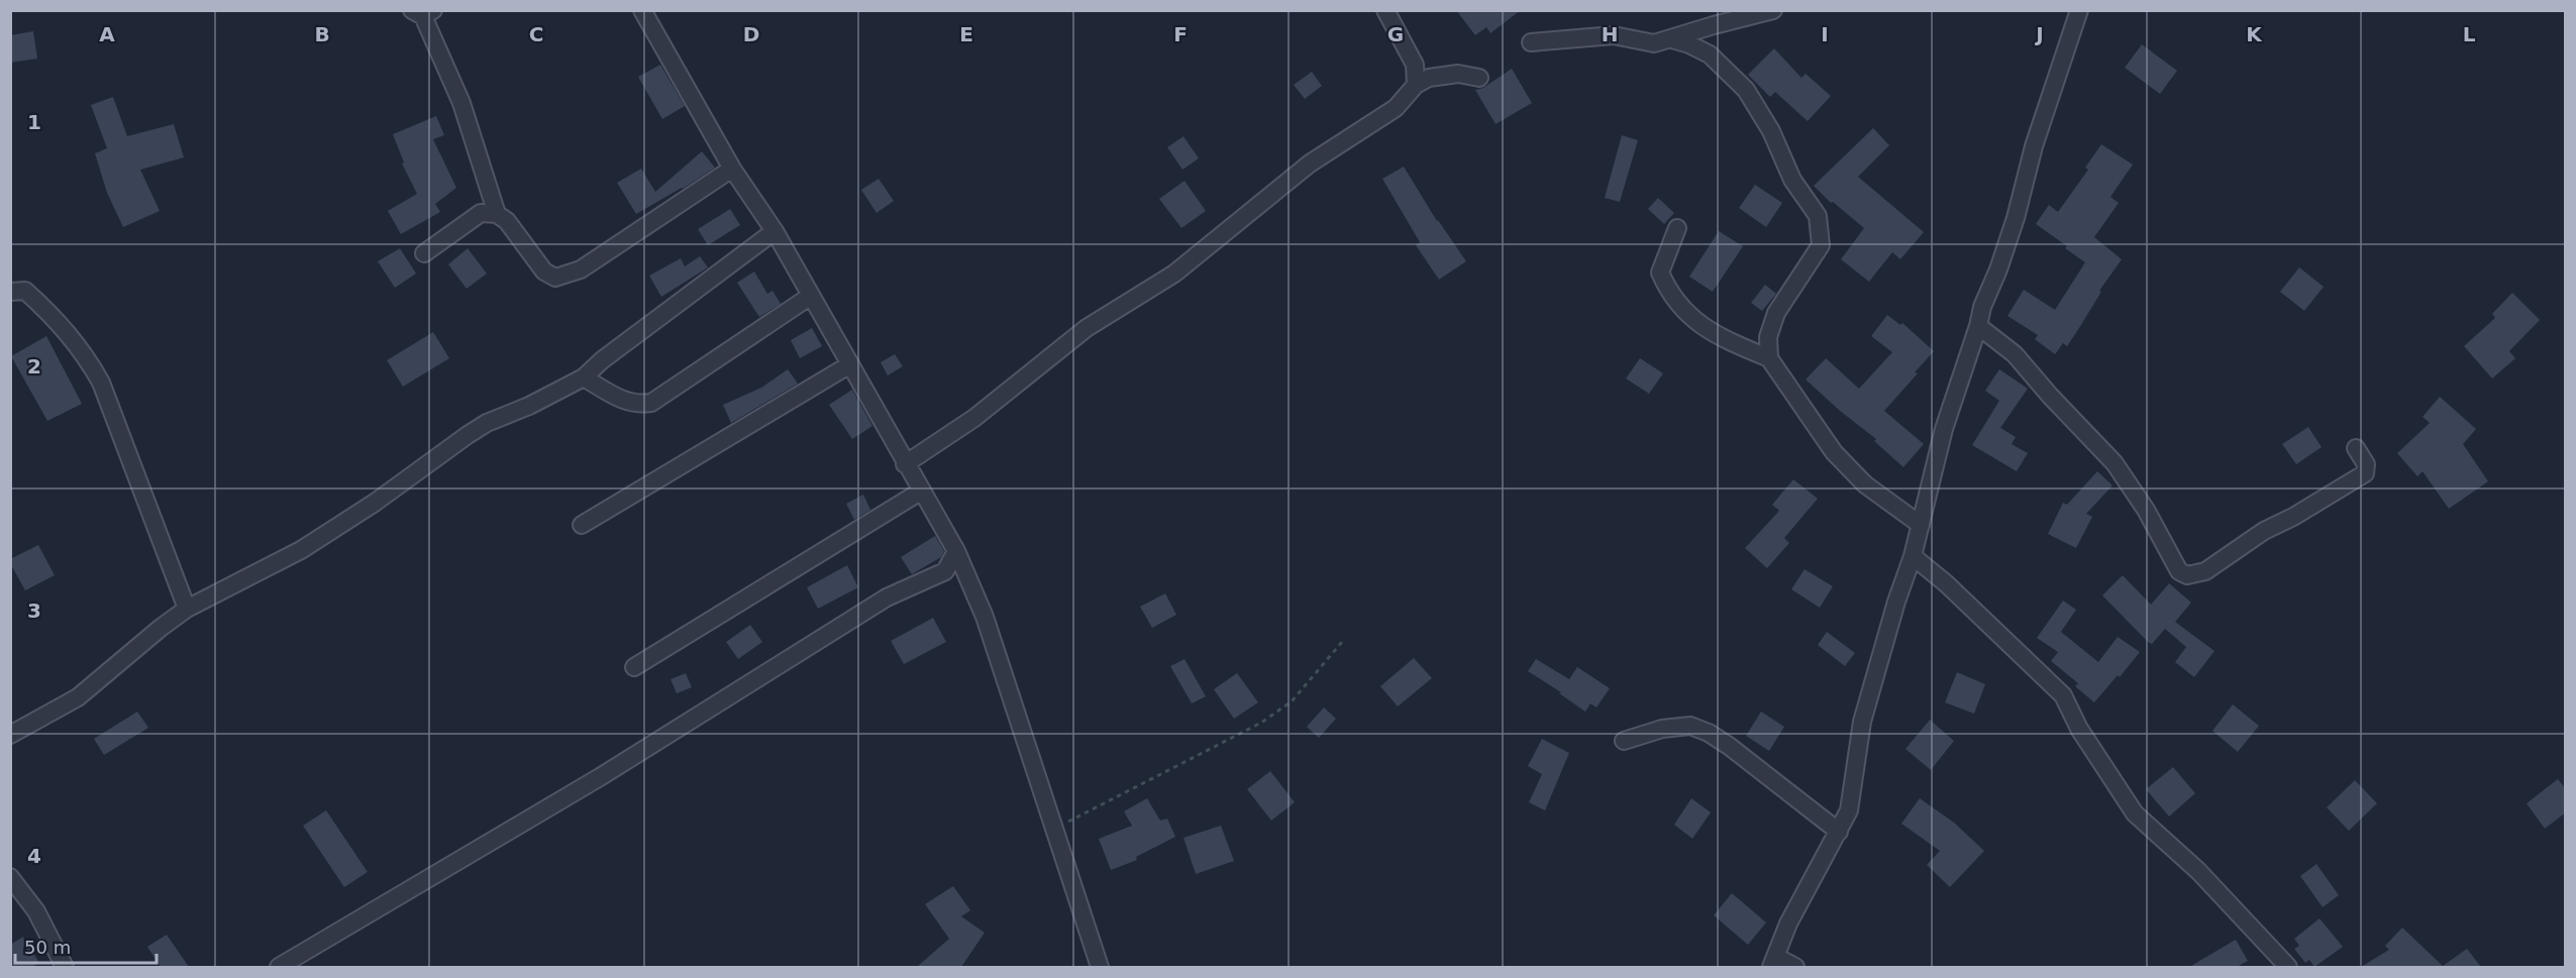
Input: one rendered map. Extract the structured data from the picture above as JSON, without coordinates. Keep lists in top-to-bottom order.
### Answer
{
  "scale_bar": "50 m",
  "grid": {
    "columns": [
      "A",
      "B",
      "C",
      "D",
      "E",
      "F",
      "G",
      "H",
      "I",
      "J",
      "K",
      "L"
    ],
    "rows": [
      "1",
      "2",
      "3",
      "4"
    ]
  }
}
